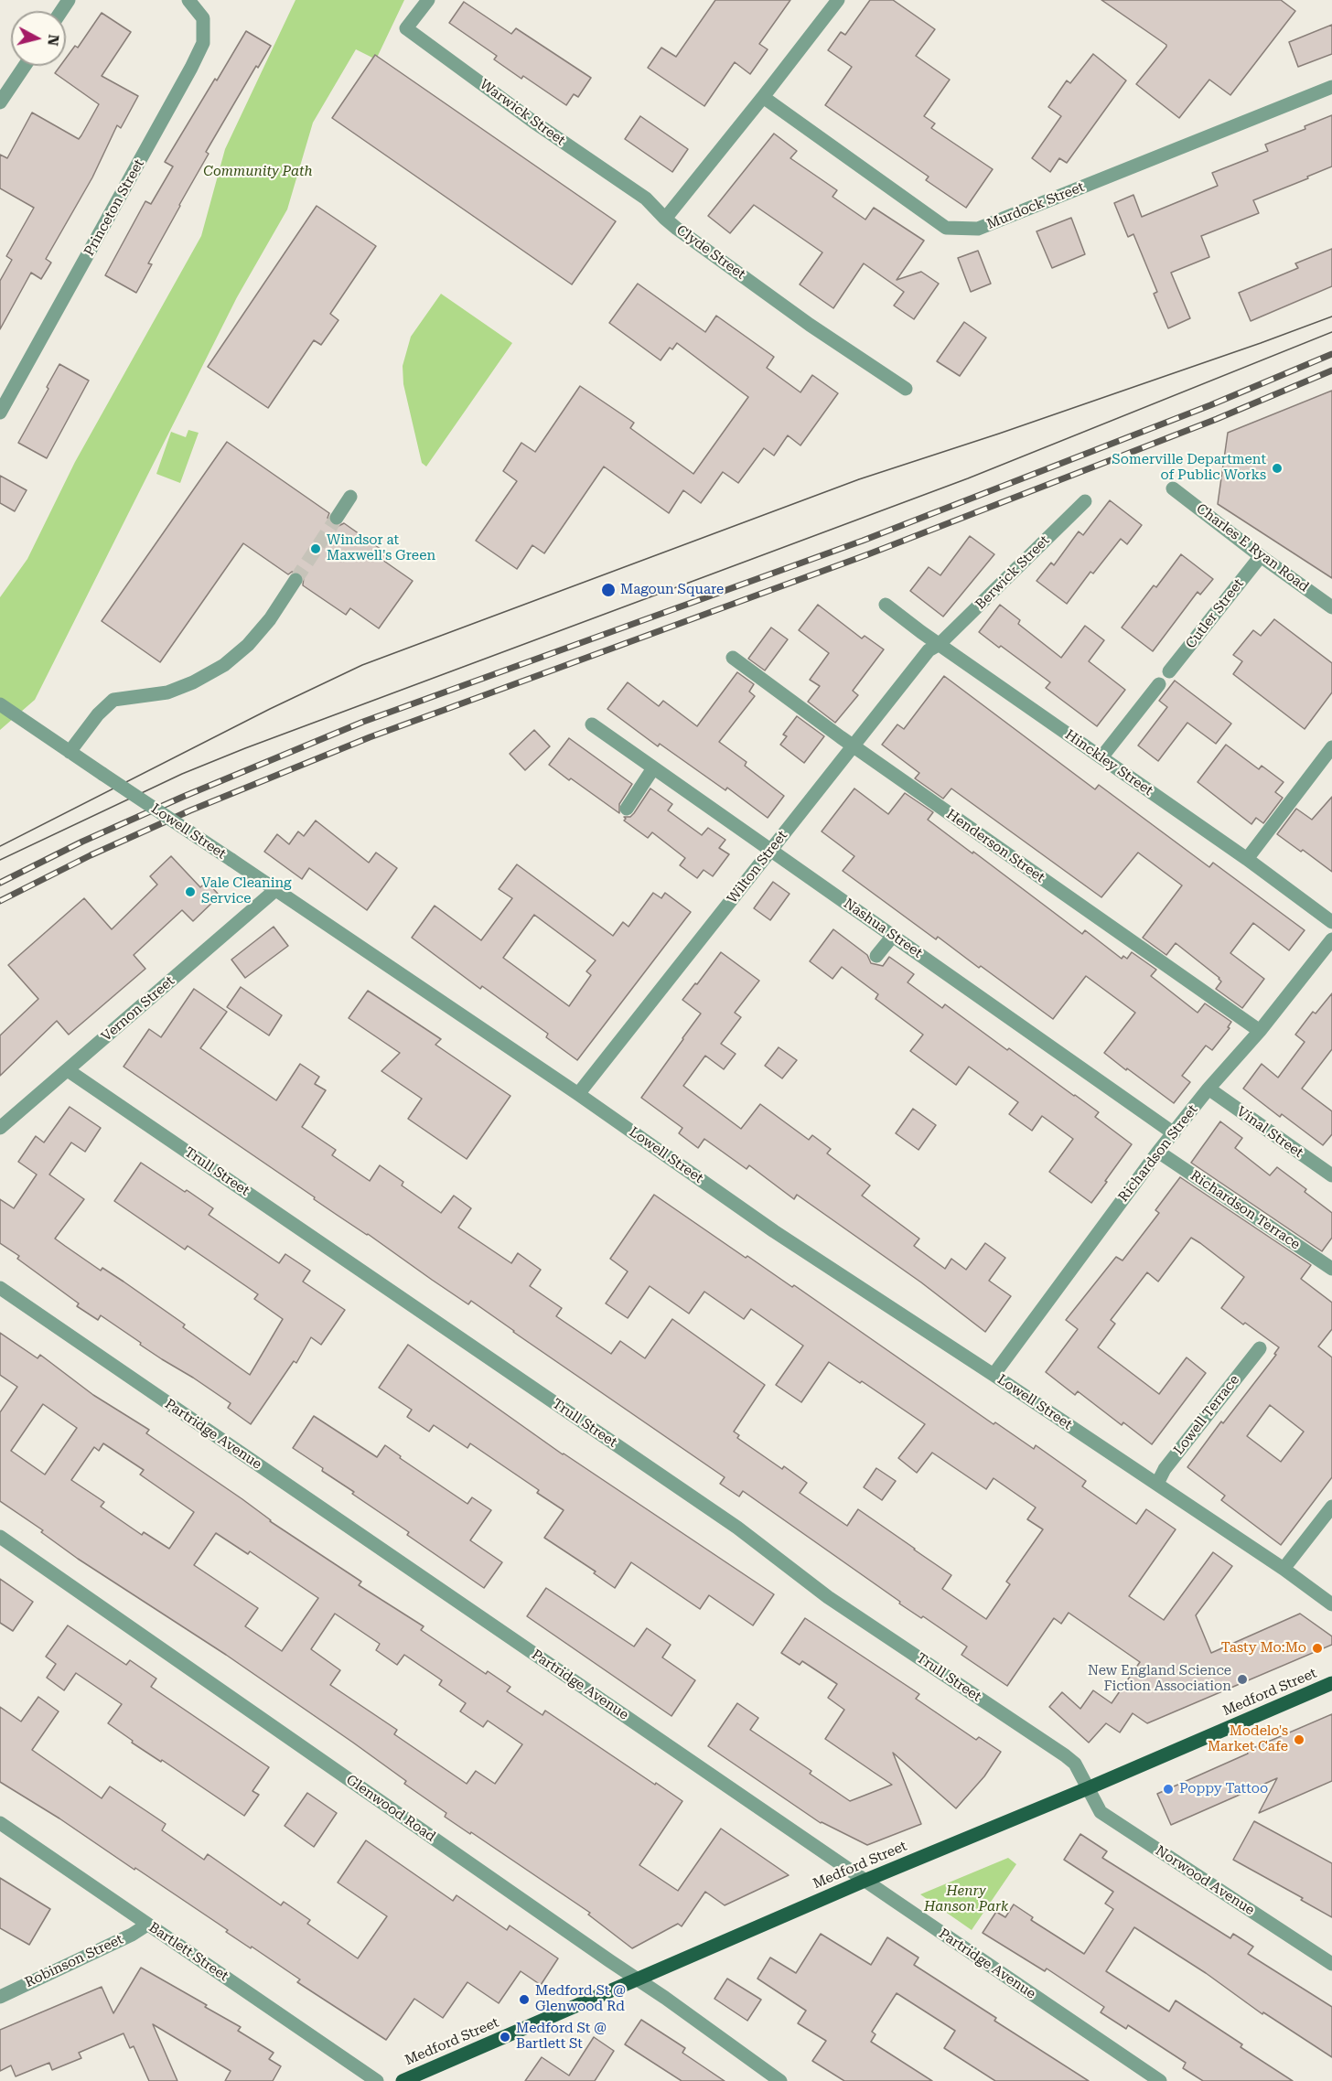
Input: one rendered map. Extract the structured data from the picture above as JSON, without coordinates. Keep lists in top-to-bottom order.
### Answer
{
  "streets": {
    "main road": ["Medford Street"],
    "street": [
      "Warwick Street",
      "Murdock Street",
      "Princeton Street",
      "Clyde Street",
      "Charles E Ryan Road",
      "Berwick Street",
      "Cutler Street",
      "Hinckley Street",
      "Lowell Street",
      "Henderson Street",
      "Wilton Street",
      "Nashua Street",
      "Vernon Street",
      "Vinal Street",
      "Richardson Street",
      "Trull Street",
      "Richardson Terrace",
      "Lowell Terrace",
      "Partridge Avenue",
      "Glenwood Road",
      "Norwood Avenue",
      "Bartlett Street",
      "Robinson Street"
    ]
  },
  "crossings": [
    ["Warwick Street", "Clyde Street"],
    ["Murdock Street", "Clyde Street"],
    ["Charles E Ryan Road", "Cutler Street"],
    ["Berwick Street", "Hinckley Street"],
    ["Berwick Street", "Wilton Street"],
    ["Hinckley Street", "Wilton Street"],
    ["Lowell Street", "Wilton Street"],
    ["Lowell Street", "Vernon Street"],
    ["Lowell Street", "Richardson Street"],
    ["Lowell Street", "Lowell Terrace"],
    ["Henderson Street", "Wilton Street"],
    ["Henderson Street", "Richardson Street"],
    ["Wilton Street", "Nashua Street"],
    ["Nashua Street", "Richardson Street"],
    ["Vernon Street", "Trull Street"],
    ["Vinal Street", "Richardson Street"],
    ["Richardson Street", "Richardson Terrace"],
    ["Trull Street", "Medford Street"],
    ["Trull Street", "Norwood Avenue"],
    ["Partridge Avenue", "Medford Street"],
    ["Medford Street", "Glenwood Road"],
    ["Medford Street", "Norwood Avenue"],
    ["Bartlett Street", "Robinson Street"]
  ],
  "parks": ["Community Path", "Henry Hanson Park"],
  "places": [
    "Somerville Department of Public Works",
    "Windsor at Maxwell's Green",
    "Magoun Square",
    "Vale Cleaning Service",
    "Tasty Mo:Mo",
    "New England Science Fiction Association",
    "Modelo's Market Cafe",
    "Poppy Tattoo",
    "Medford St @ Glenwood Rd",
    "Medford St @ Bartlett St"
  ],
  "north": "right"
}
